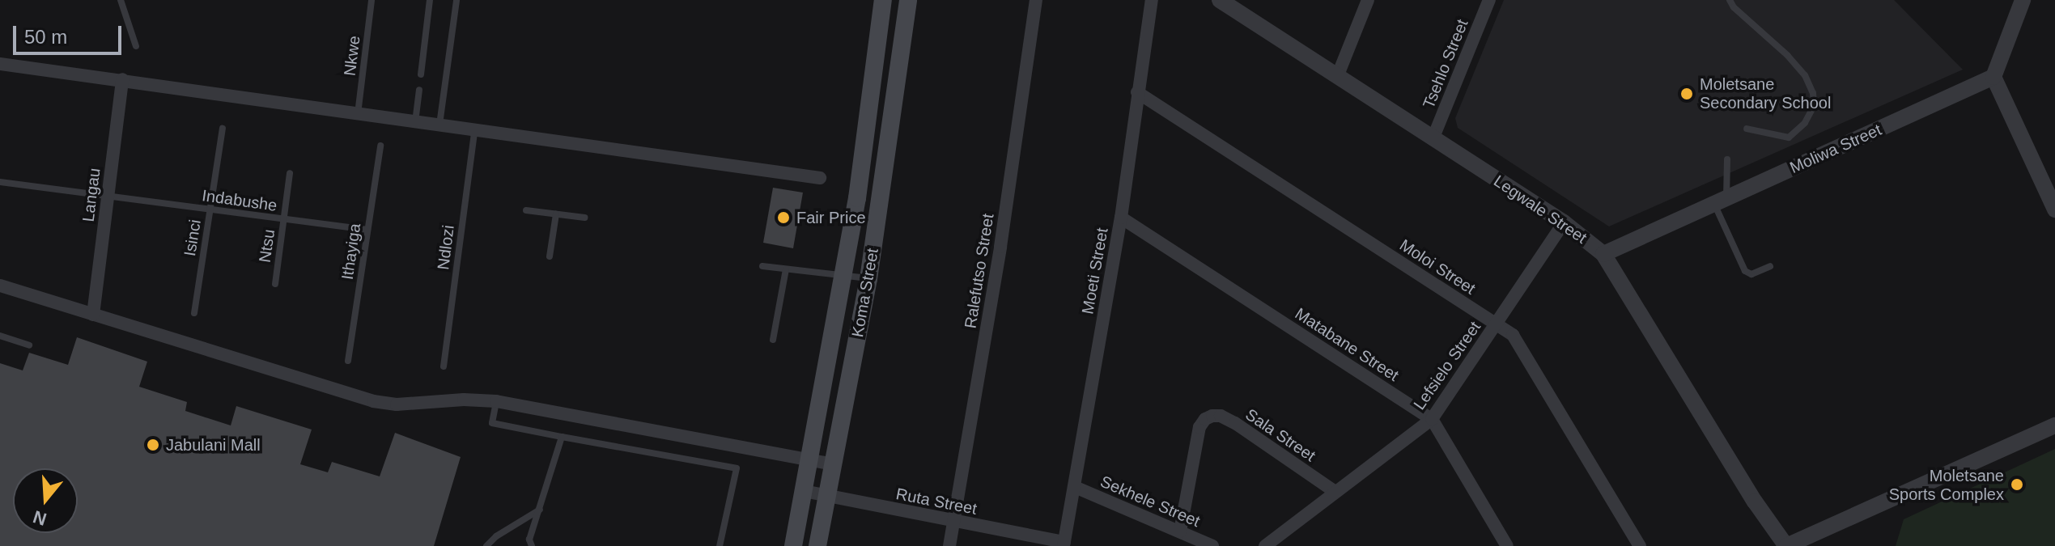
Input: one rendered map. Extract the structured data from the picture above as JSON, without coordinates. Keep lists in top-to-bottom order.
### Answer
{
  "streets": {
    "main road": ["Koma Street"],
    "street": [
      "Tsehlo Street",
      "Moliwa Street",
      "Langau",
      "Legwale Street",
      "Moloi Street",
      "Ralefutso Street",
      "Moeti Street",
      "Matabane Street",
      "Lefsielo Street",
      "Sala Street",
      "Ruta Street",
      "Sekhele Street"
    ],
    "lane": [
      "Nkwe",
      "Indabushe",
      "Isinci",
      "Ntsu",
      "Ndlozi",
      "Ithayiga"
    ]
  },
  "crossings": [
    ["Tsehlo Street", "Legwale Street"],
    ["Moliwa Street", "Legwale Street"],
    ["Langau", "Indabushe"],
    ["Indabushe", "Isinci"],
    ["Indabushe", "Ntsu"],
    ["Indabushe", "Ithayiga"],
    ["Legwale Street", "Lefsielo Street"],
    ["Moloi Street", "Moeti Street"],
    ["Moloi Street", "Lefsielo Street"],
    ["Ralefutso Street", "Ruta Street"],
    ["Moeti Street", "Matabane Street"],
    ["Moeti Street", "Ruta Street"],
    ["Moeti Street", "Sekhele Street"],
    ["Koma Street", "Ruta Street"],
    ["Matabane Street", "Lefsielo Street"],
    ["Lefsielo Street", "Sala Street"],
    ["Sala Street", "Sekhele Street"]
  ],
  "places": [
    "Moletsane Secondary School",
    "Fair Price",
    "Jabulani Mall",
    "Moletsane Sports Complex"
  ],
  "scale_bar": "50 m",
  "north": "bottom"
}
